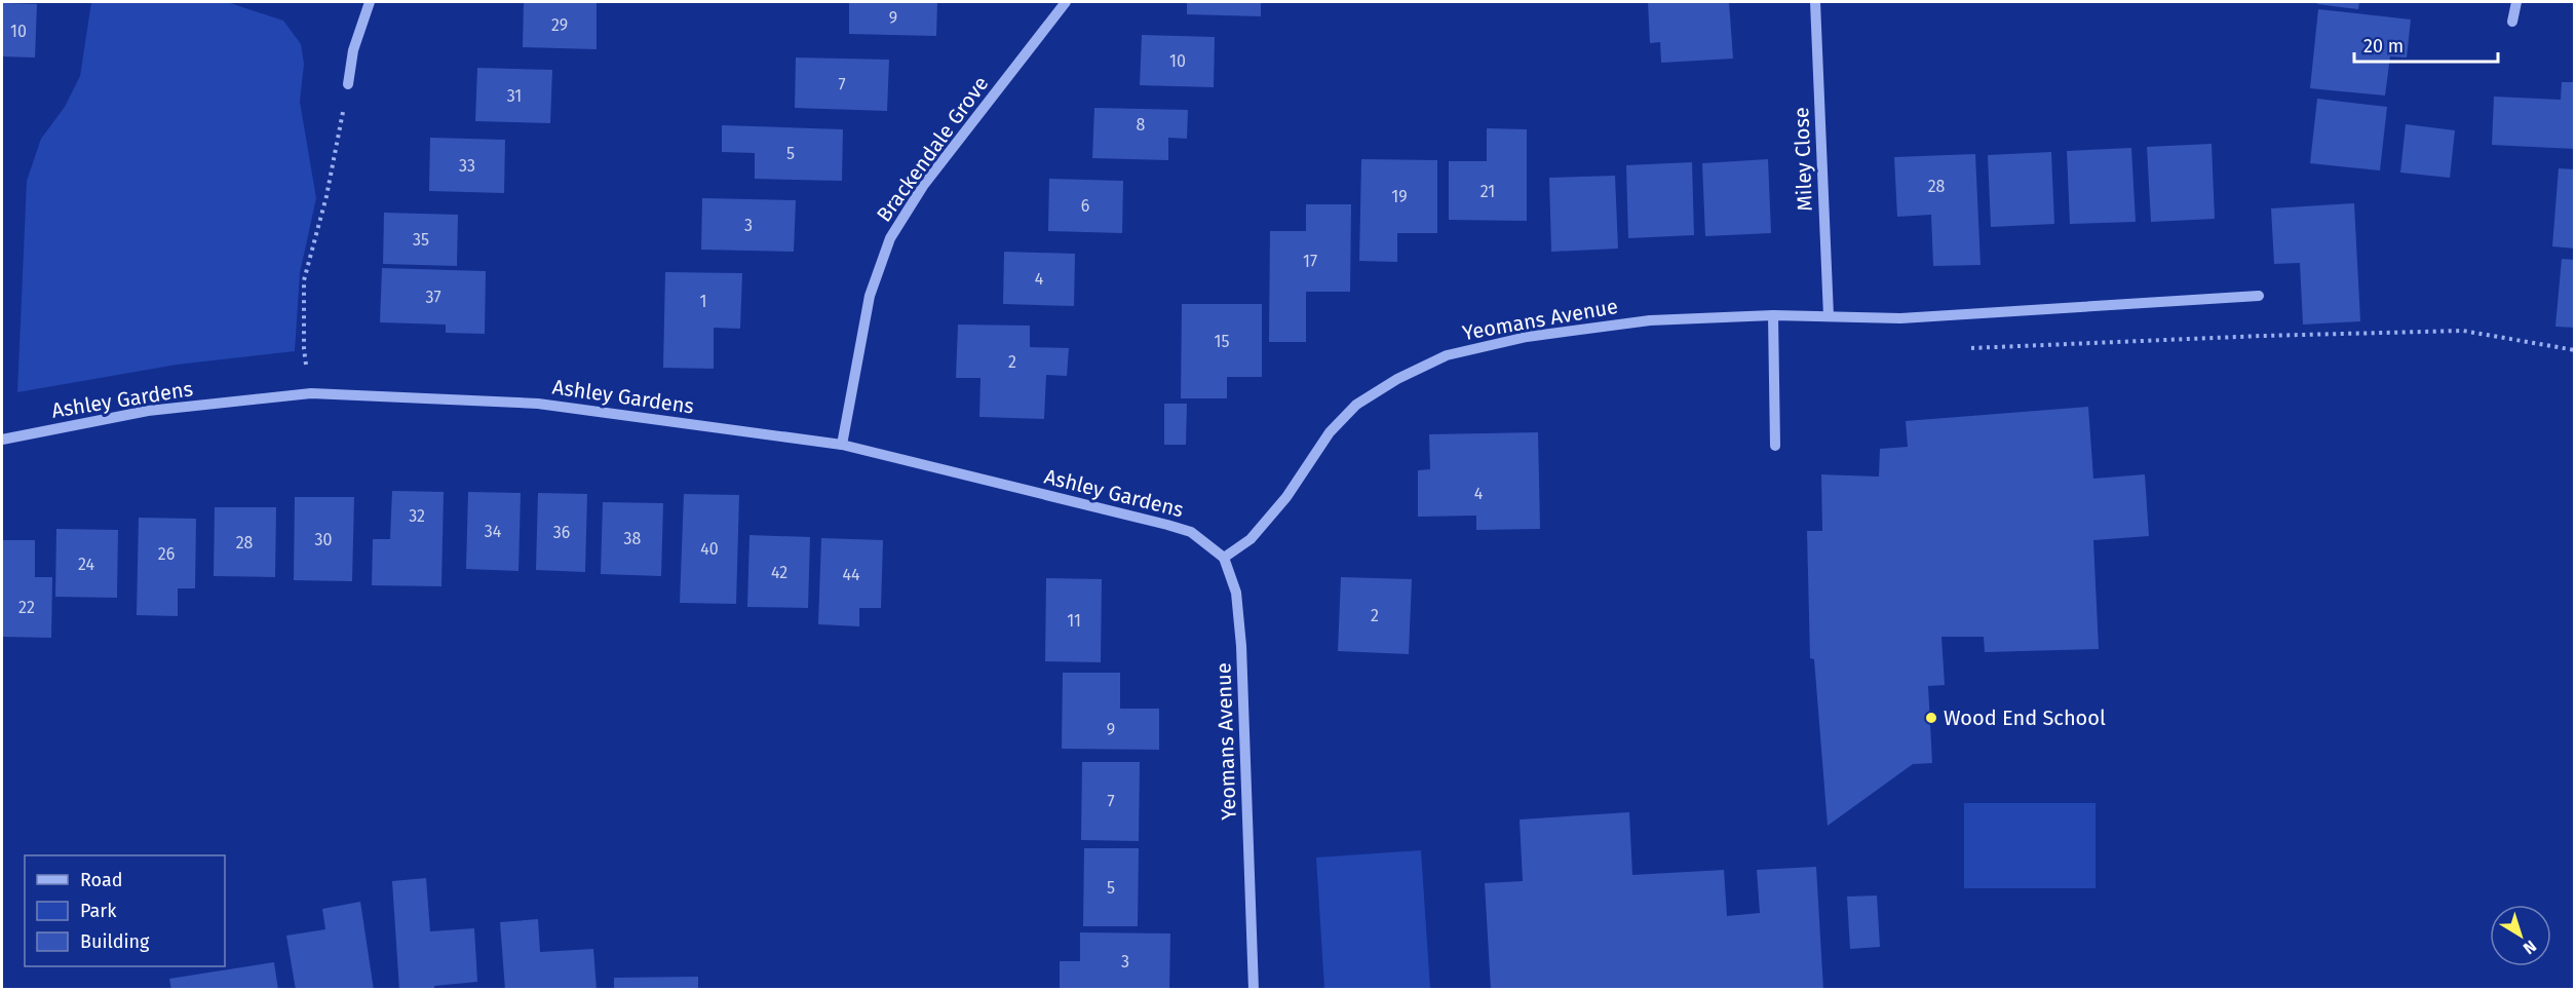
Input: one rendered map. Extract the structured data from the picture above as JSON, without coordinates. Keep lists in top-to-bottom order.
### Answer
{
  "streets": {
    "street": [
      "Brackendale Grove",
      "Miley Close",
      "Yeomans Avenue",
      "Ashley Gardens"
    ]
  },
  "crossings": [
    ["Brackendale Grove", "Ashley Gardens"],
    ["Miley Close", "Yeomans Avenue"],
    ["Yeomans Avenue", "Ashley Gardens"]
  ],
  "places": ["Wood End School"],
  "house_numbers": [
    "9",
    "29",
    "10",
    "10",
    "7",
    "31",
    "8",
    "5",
    "33",
    "28",
    "21",
    "19",
    "6",
    "3",
    "35",
    "17",
    "4",
    "37",
    "1",
    "15",
    "2",
    "4",
    "32",
    "34",
    "36",
    "38",
    "30",
    "28",
    "40",
    "26",
    "24",
    "42",
    "44",
    "22",
    "2",
    "11",
    "9",
    "7",
    "5",
    "3"
  ],
  "legend": ["Road", "Park", "Building"],
  "scale_bar": "20 m",
  "north": "bottom right"
}
